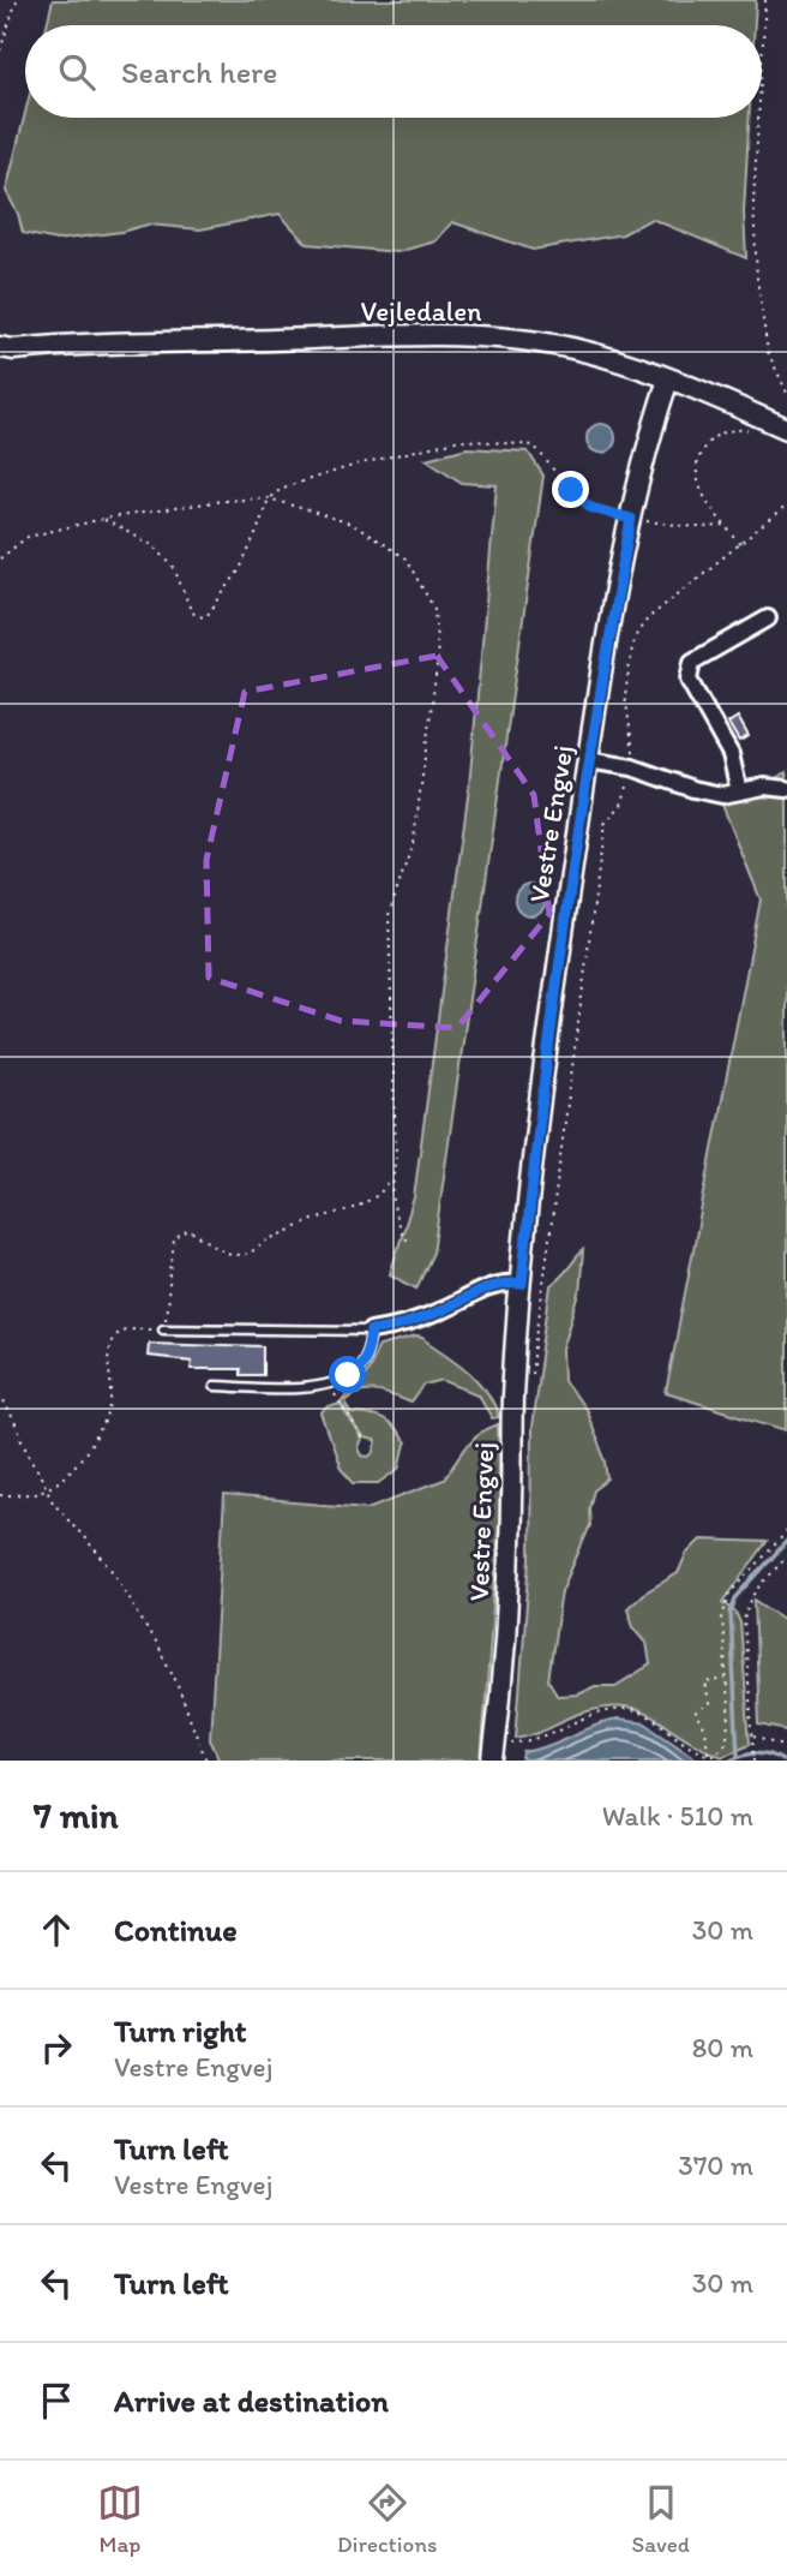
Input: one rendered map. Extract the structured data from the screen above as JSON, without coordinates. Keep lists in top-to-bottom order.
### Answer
{
  "streets": {
    "street": ["Vejledalen", "Vestre Engvej"]
  },
  "crossings": [
    ["Vejledalen", "Vestre Engvej"]
  ],
  "page": {
    "search": "Search here",
    "heading": ["7 min", "Walk · 510 m"],
    "list": [
      ["Continue", "30 m"],
      ["Turn right", "Vestre Engvej", "80 m"],
      ["Turn left", "Vestre Engvej", "370 m"],
      ["Turn left", "30 m"],
      "Arrive at destination"
    ],
    "nav": ["Map", "Directions", "Saved"]
  }
}
